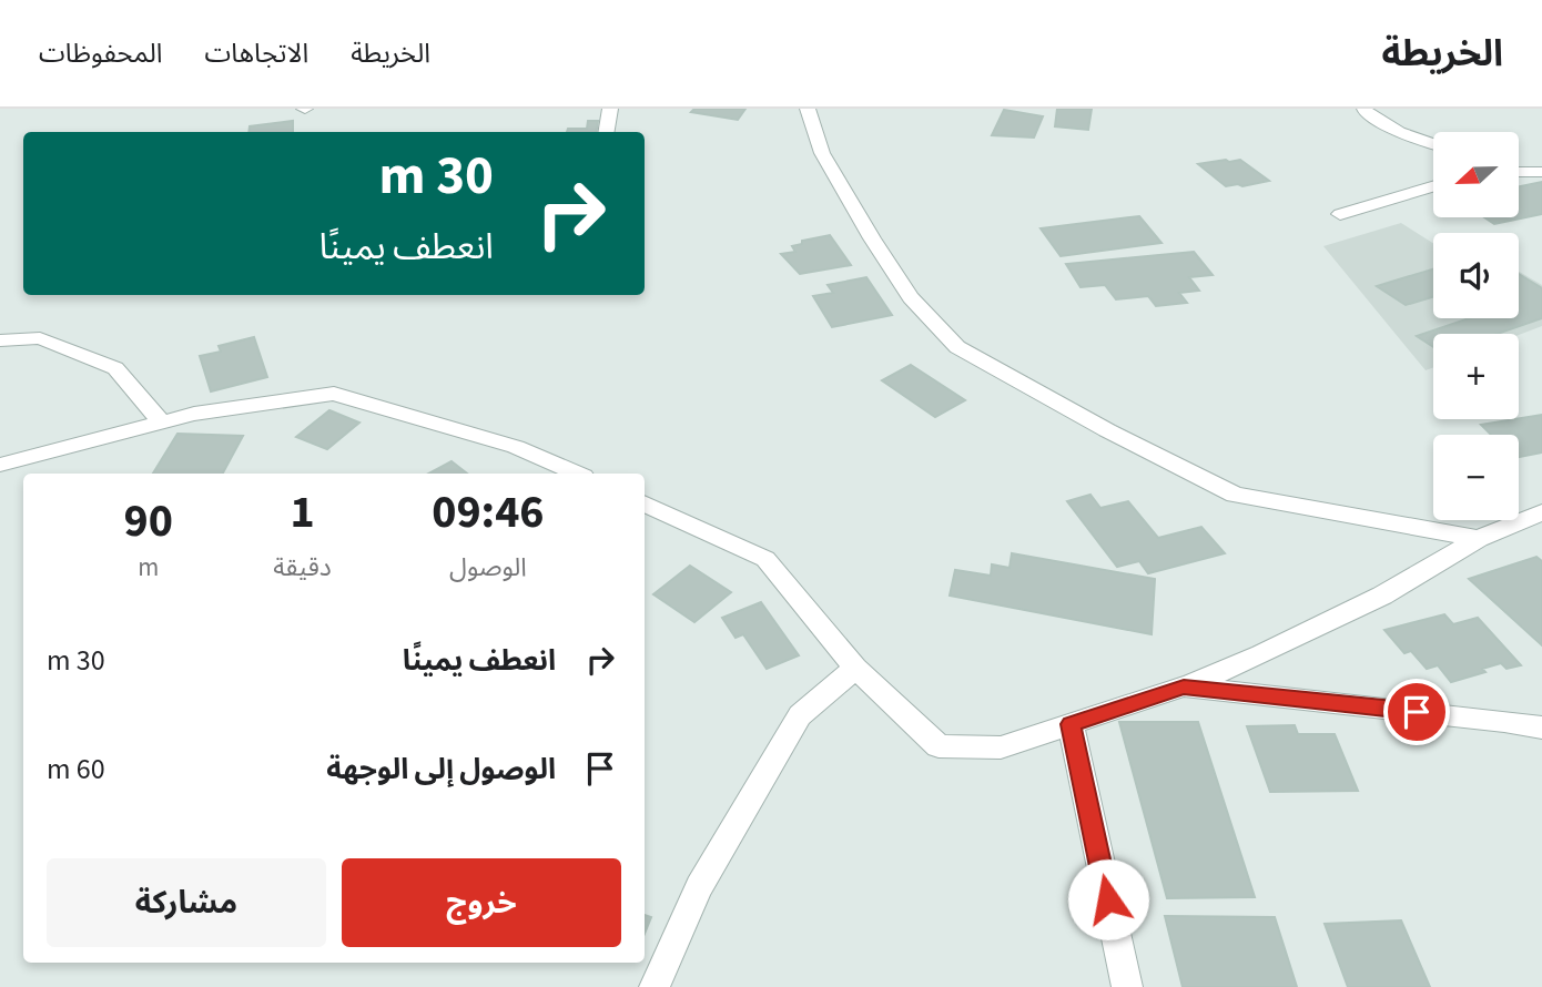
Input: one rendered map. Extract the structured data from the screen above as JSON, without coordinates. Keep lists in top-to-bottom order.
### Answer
{
  "north": "left",
  "page": {
    "header": "الخريطة",
    "nav": ["الخريطة", "الاتجاهات", "المحفوظات"],
    "map_buttons": ["+", "−"],
    "turn": ["30 m", "انعطف يمينًا"],
    "eta": [
      "09:46",
      "الوصول",
      "1",
      "دقيقة",
      "90",
      "m"
    ],
    "list": [
      {
        "name": "انعطف يمينًا",
        "value": "30 m"
      },
      {
        "name": "الوصول إلى الوجهة",
        "value": "60 m"
      }
    ],
    "buttons": ["خروج", "مشاركة"]
  }
}
